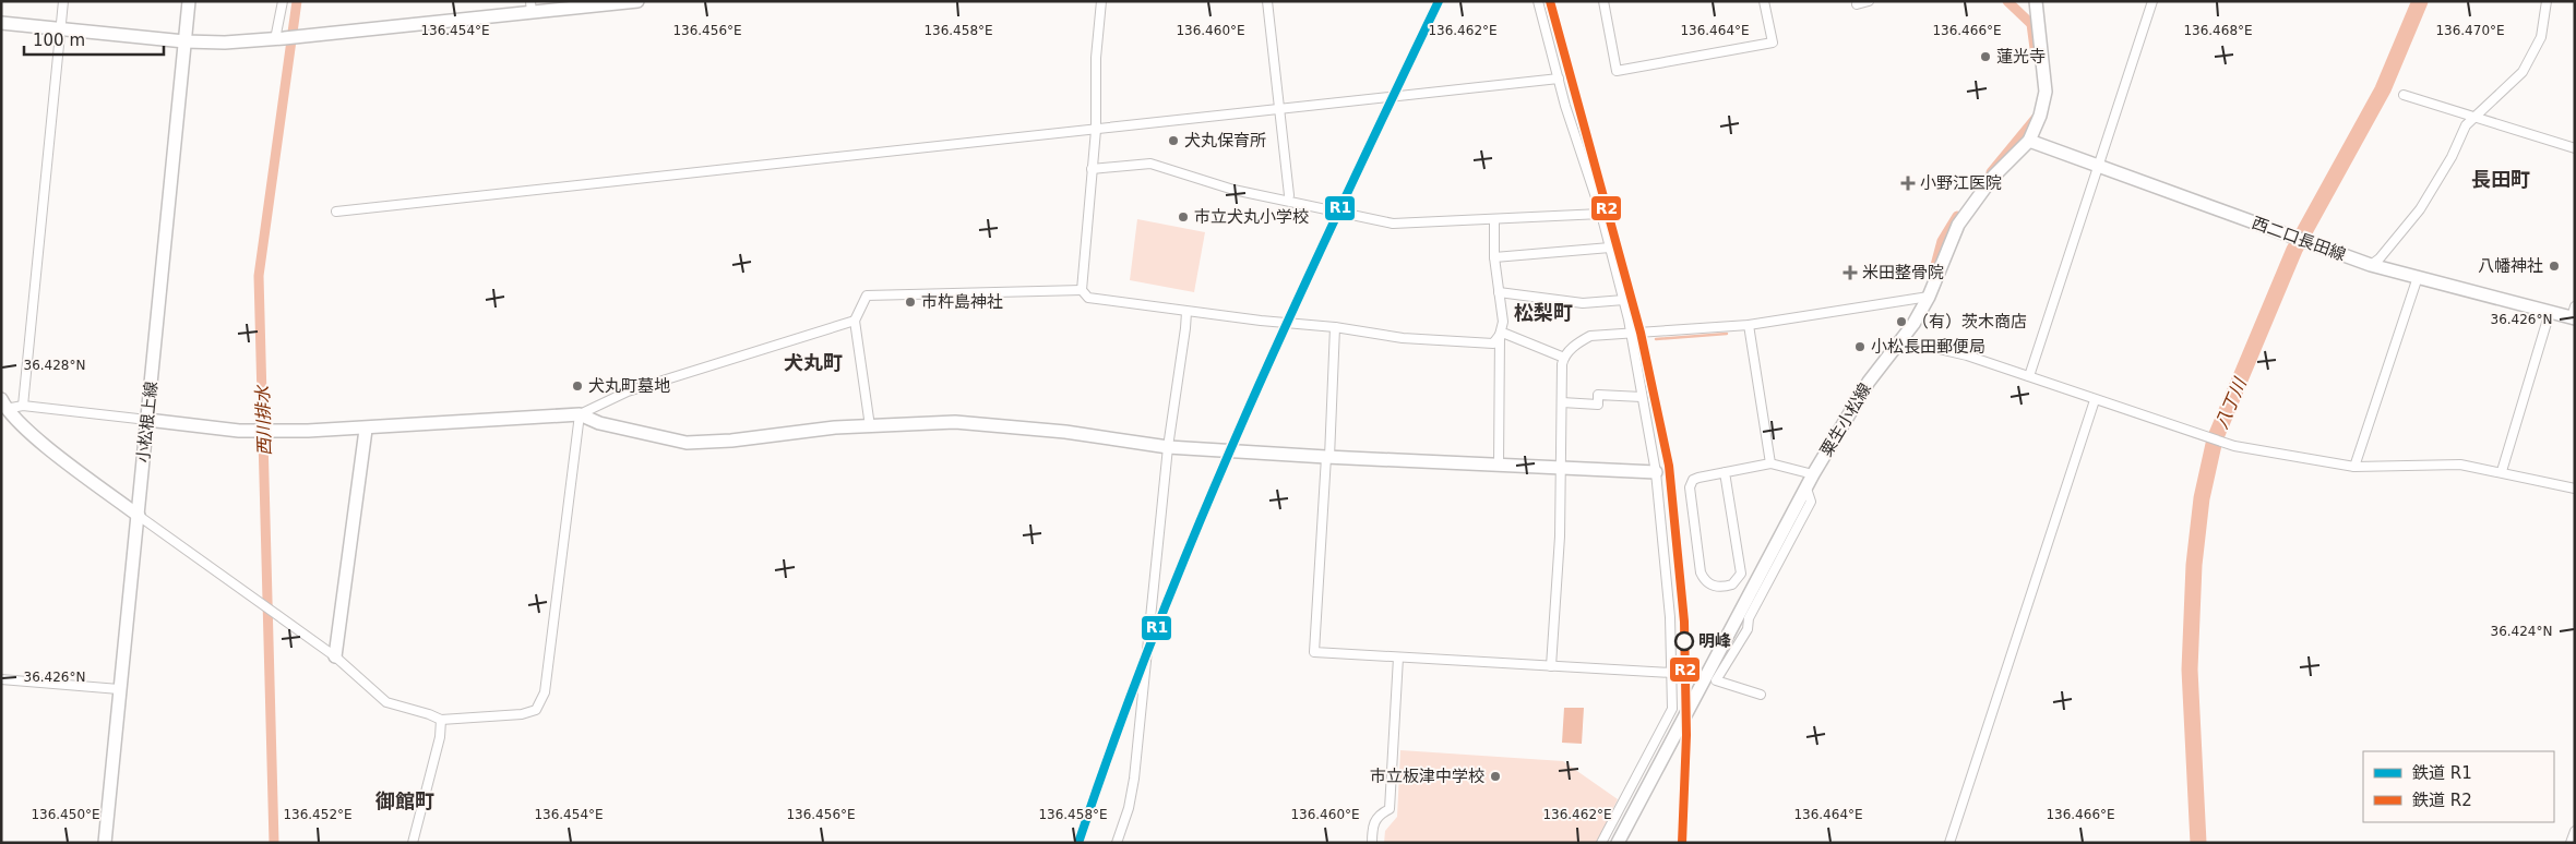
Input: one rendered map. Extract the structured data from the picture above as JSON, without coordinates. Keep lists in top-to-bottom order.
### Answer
{
  "streets": {
    "street": ["西二口長田線", "粟生小松線", "小松根上線"]
  },
  "crossings": [
    ["西二口長田線", "粟生小松線"]
  ],
  "districts": [
    "長田町",
    "松梨町",
    "犬丸町",
    "御館町"
  ],
  "water": ["八丁川", "西川排水"],
  "places": {
    "other": [
      "蓮光寺",
      "犬丸保育所",
      "市立犬丸小学校",
      "八幡神社",
      "市杵島神社",
      "（有）茨木商店",
      "小松長田郵便局",
      "犬丸町墓地",
      "明峰",
      "市立板津中学校"
    ],
    "health": ["小野江医院", "米田整骨院"]
  },
  "lines": ["rail line R1", "rail line R2"],
  "legend": ["鉄道 R1", "鉄道 R2"],
  "scale_bar": "100 m",
  "coordinates": [
    "136.454°E",
    "136.456°E",
    "136.458°E",
    "136.460°E",
    "136.462°E",
    "136.464°E",
    "136.466°E",
    "136.468°E",
    "136.470°E",
    "36.426°N",
    "36.428°N",
    "36.424°N",
    "136.450°E",
    "136.452°E"
  ]
}
